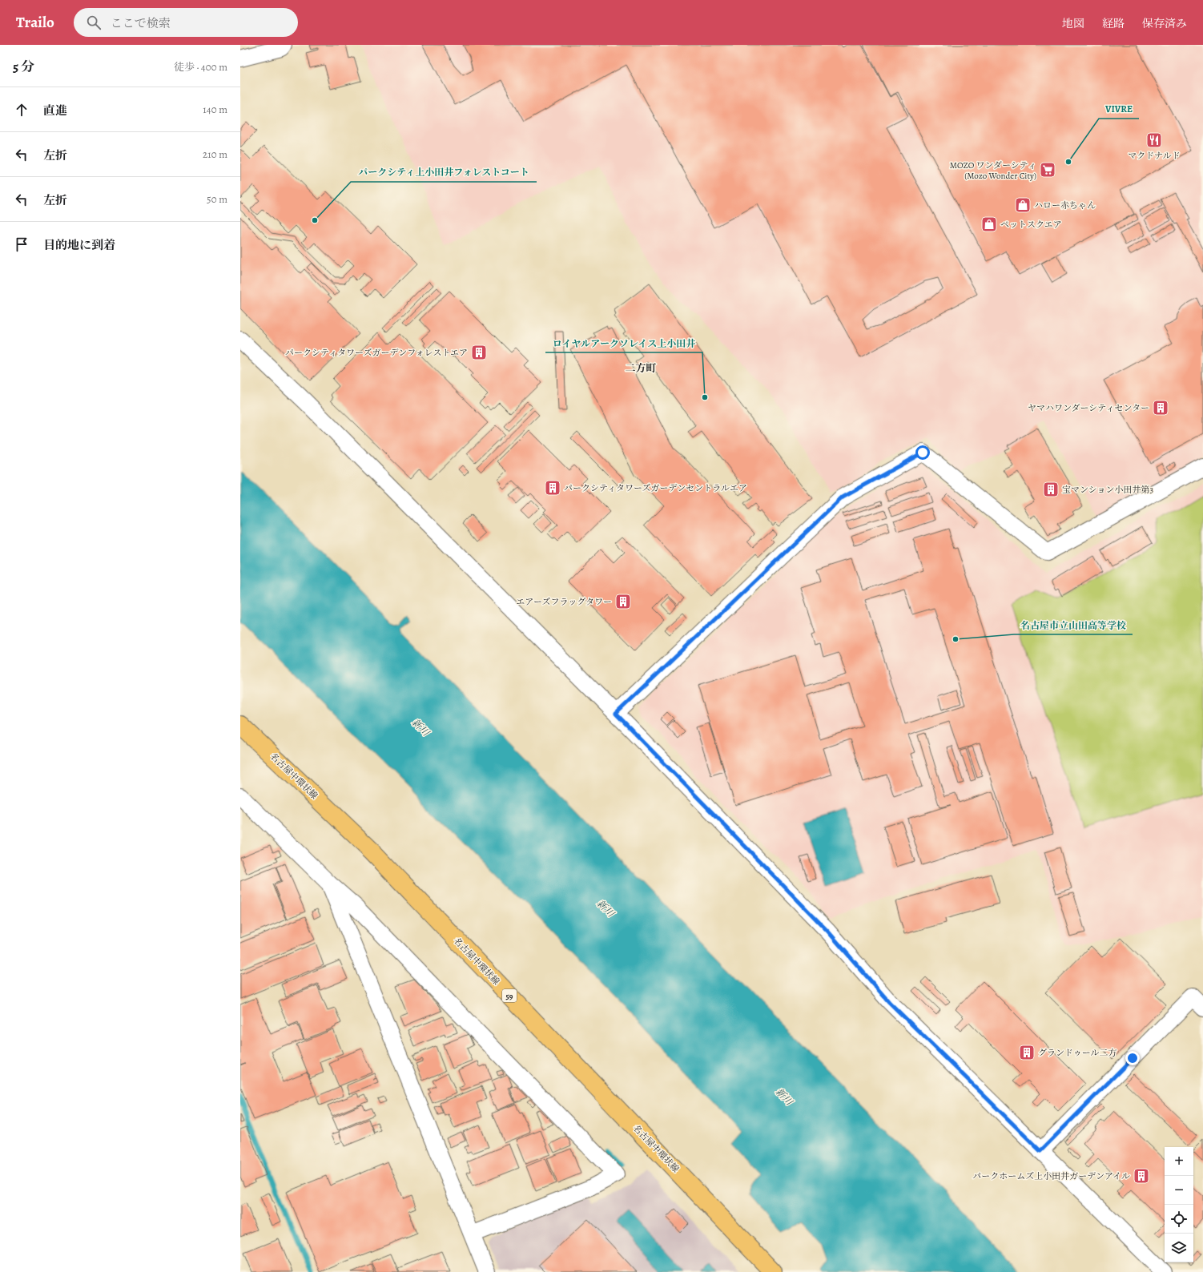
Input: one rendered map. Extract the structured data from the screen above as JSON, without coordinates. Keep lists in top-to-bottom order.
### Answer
{
  "streets": {
    "main road": ["名古屋中環状線", "59"]
  },
  "districts": ["二方町"],
  "water": ["新川"],
  "places": {
    "restaurant": ["マクドナルド"],
    "other": [
      "VIVRE",
      "パークシティ上小田井フォレストコート",
      "ロイヤルアークソレイス上小田井",
      "名古屋市立山田高等学校"
    ],
    "supermarket": ["MOZO ワンダーシティ (Mozo Wonder City)"],
    "shop": ["ハロー赤ちゃん", "ペットスクエア"],
    "building": [
      "パークシティタワーズガーデンフォレストエア",
      "ヤマハワンダーシティセンター",
      "パークシティタワーズガーデンセントラルエア",
      "宝マンション小田井第3",
      "エアーズフラッグタワー",
      "グランドゥール二方",
      "パークホームズ上小田井ガーデンアイル"
    ]
  },
  "page": {
    "header": "Trailo",
    "search": "ここで検索",
    "nav": ["地図", "経路", "保存済み"],
    "heading": ["5 分", "徒歩 · 400 m"],
    "list": [
      ["直進", "140 m"],
      ["左折", "210 m"],
      ["左折", "50 m"],
      "目的地に到着"
    ],
    "map_buttons": ["+", "−"]
  }
}
